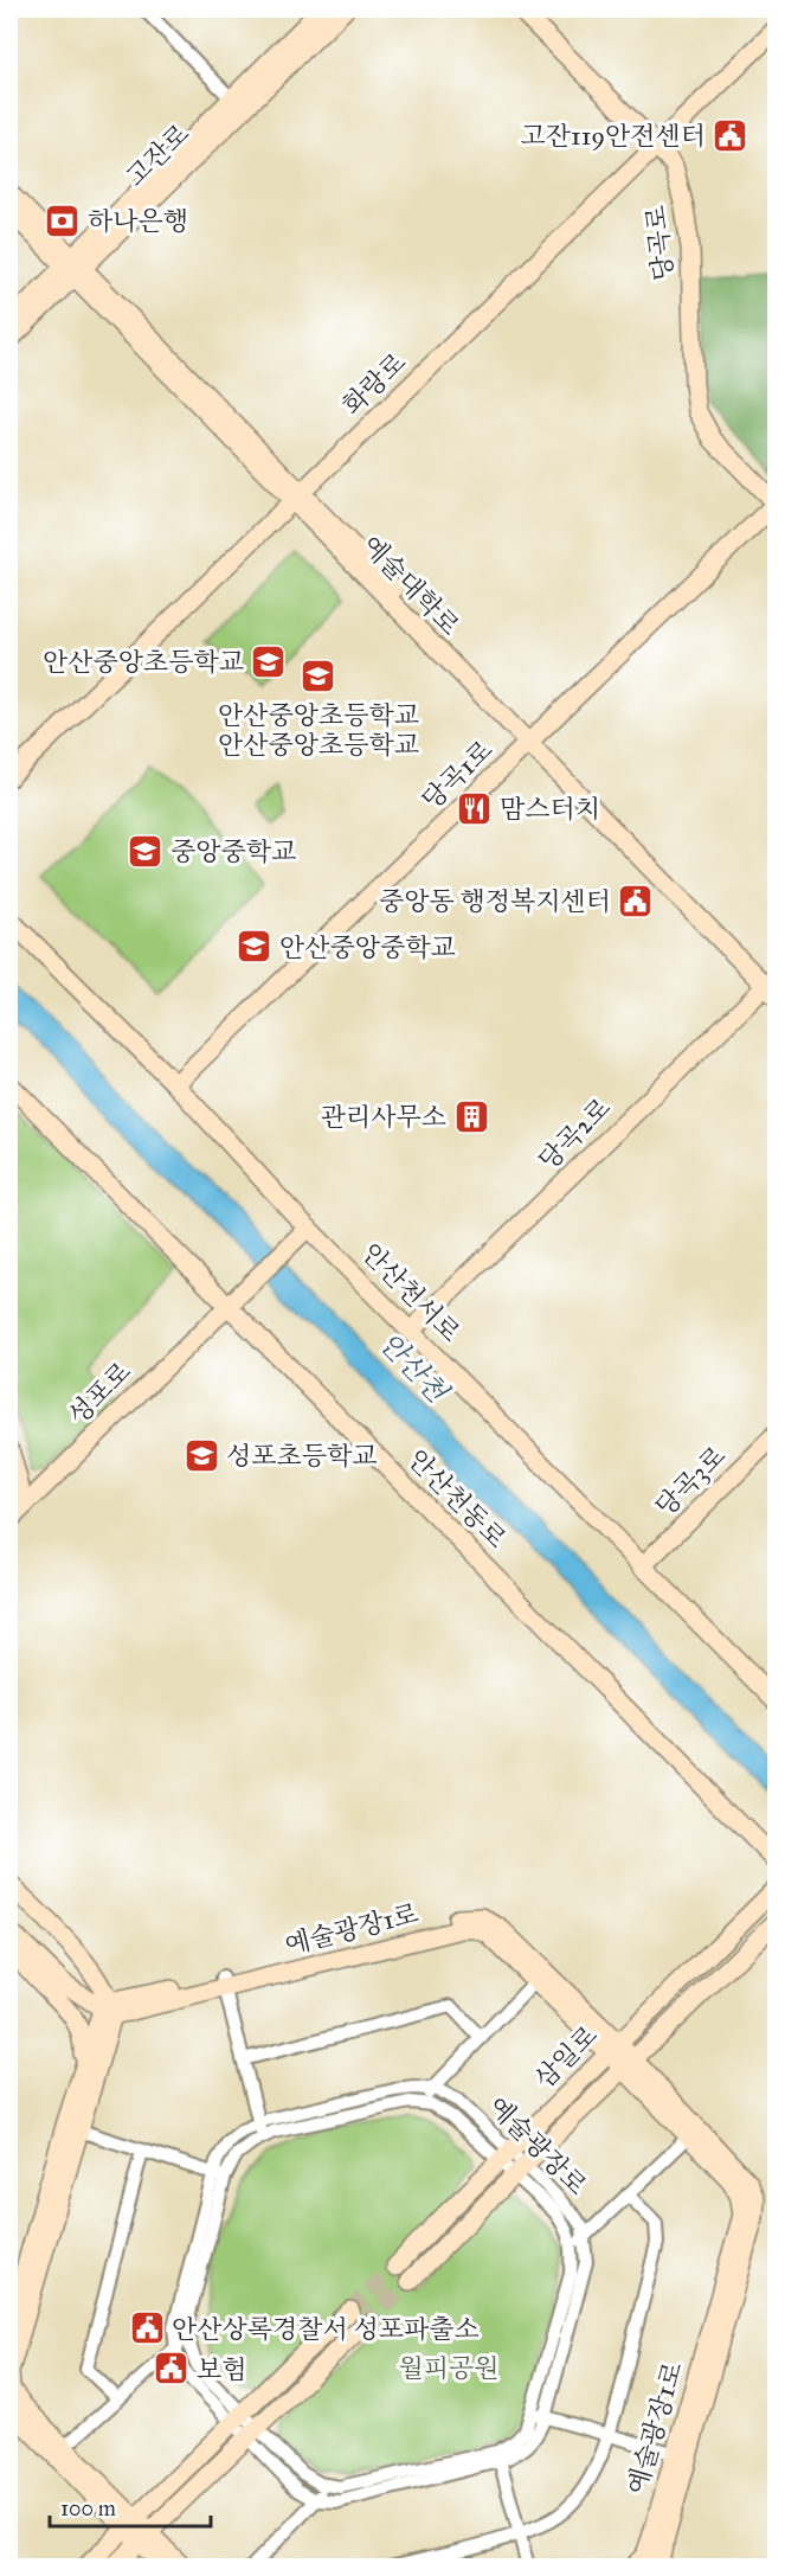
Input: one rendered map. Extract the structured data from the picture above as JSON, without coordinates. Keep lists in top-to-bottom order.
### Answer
{
  "streets": {
    "street": [
      "고잔로",
      "당곡로",
      "화랑로",
      "예술대학로",
      "당곡1로",
      "당곡2로",
      "안산천서로",
      "성포로",
      "당곡3로",
      "안산천동로",
      "예술광장1로",
      "삼일로",
      "예술광장로"
    ]
  },
  "crossings": [
    ["고잔로", "예술대학로"],
    ["당곡로", "화랑로"],
    ["당곡로", "당곡1로"],
    ["화랑로", "예술대학로"],
    ["예술대학로", "당곡1로"],
    ["예술대학로", "당곡2로"],
    ["당곡1로", "안산천서로"],
    ["당곡2로", "안산천서로"],
    ["안산천서로", "성포로"],
    ["안산천서로", "당곡3로"],
    ["성포로", "안산천동로"],
    ["예술광장1로", "삼일로"],
    ["삼일로", "예술광장로"]
  ],
  "water": ["안산천"],
  "parks": ["월피공원"],
  "places": {
    "public building": [
      "고잔119안전센터",
      "중앙동 행정복지센터",
      "안산상록경찰서 성포파출소",
      "보험"
    ],
    "bank": ["하나은행"],
    "school or university": [
      "안산중앙초등학교",
      "안산중앙초등학교 안산중앙초등학교",
      "중앙중학교",
      "안산중앙중학교",
      "성포초등학교"
    ],
    "restaurant": ["맘스터치"],
    "building": ["관리사무소"]
  },
  "scale_bar": "100 m"
}
